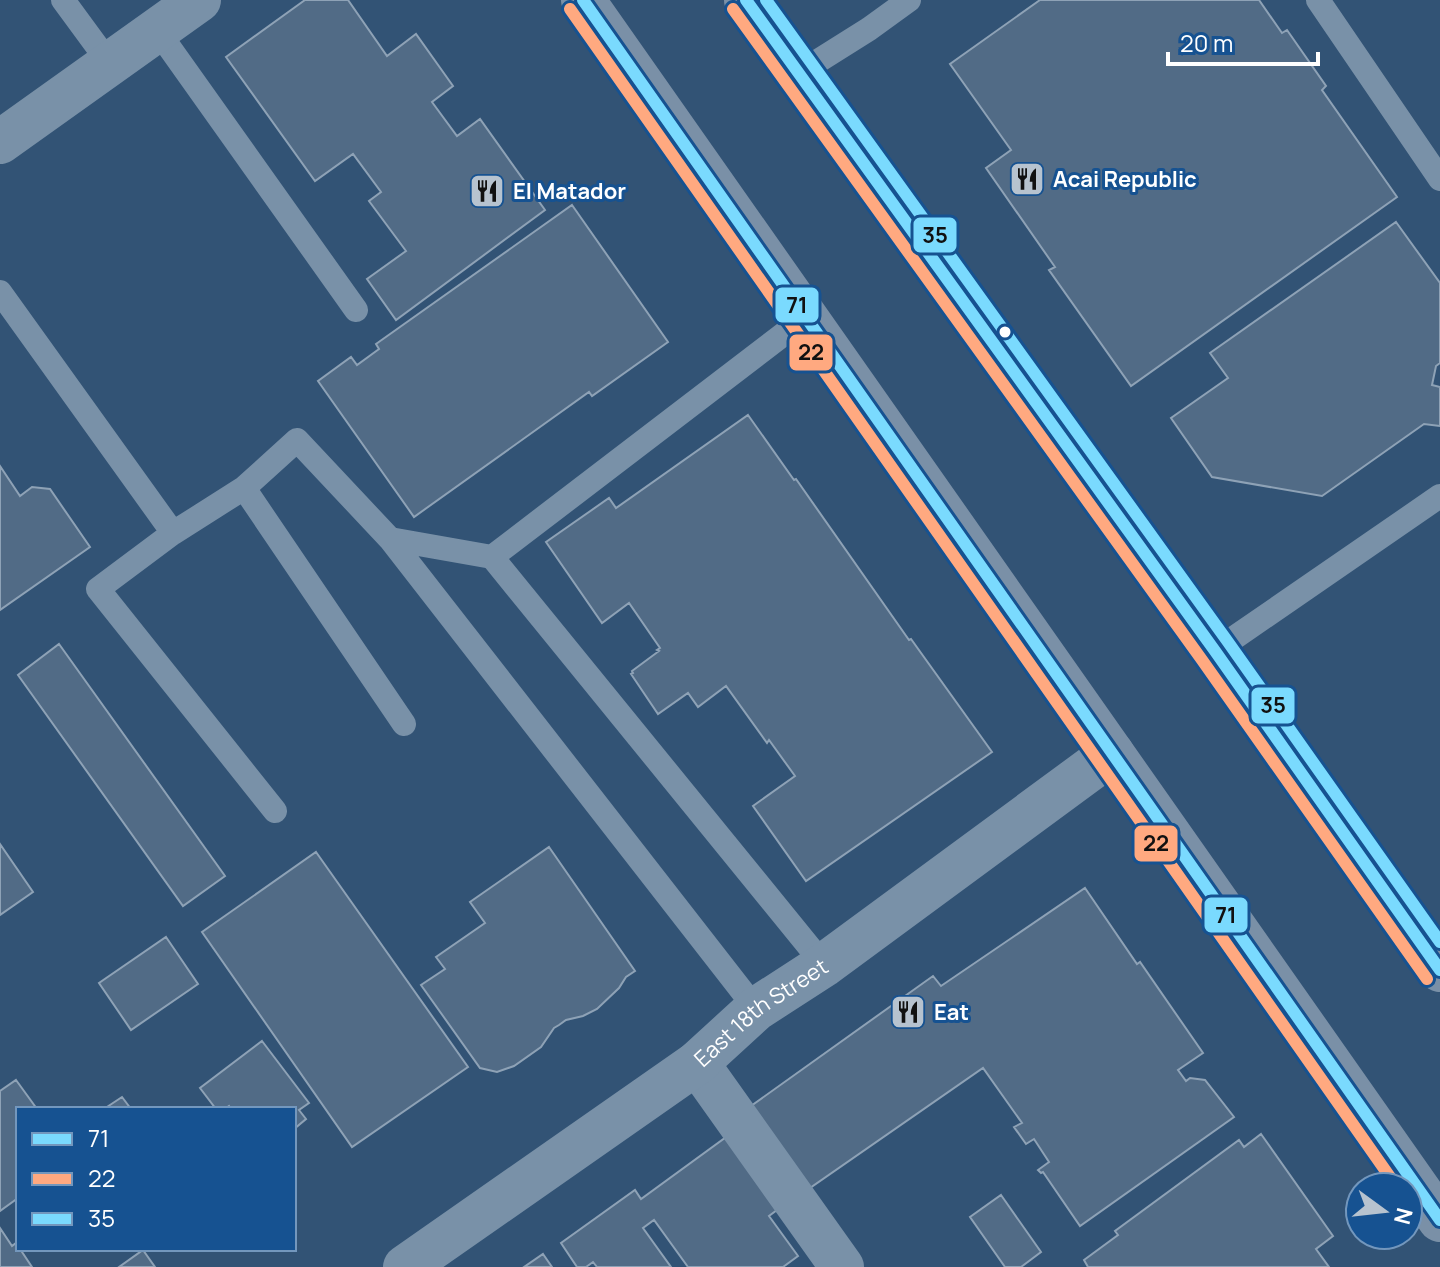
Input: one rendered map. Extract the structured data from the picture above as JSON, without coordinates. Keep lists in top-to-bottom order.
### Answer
{
  "streets": {
    "street": ["East 18th Street"]
  },
  "places": {
    "restaurant": ["Acai Republic", "El Matador", "Eat"]
  },
  "lines": ["transit line 71", "transit line 35", "transit line 22"],
  "legend": ["71", "22", "35"],
  "scale_bar": "20 m",
  "north": "right"
}
